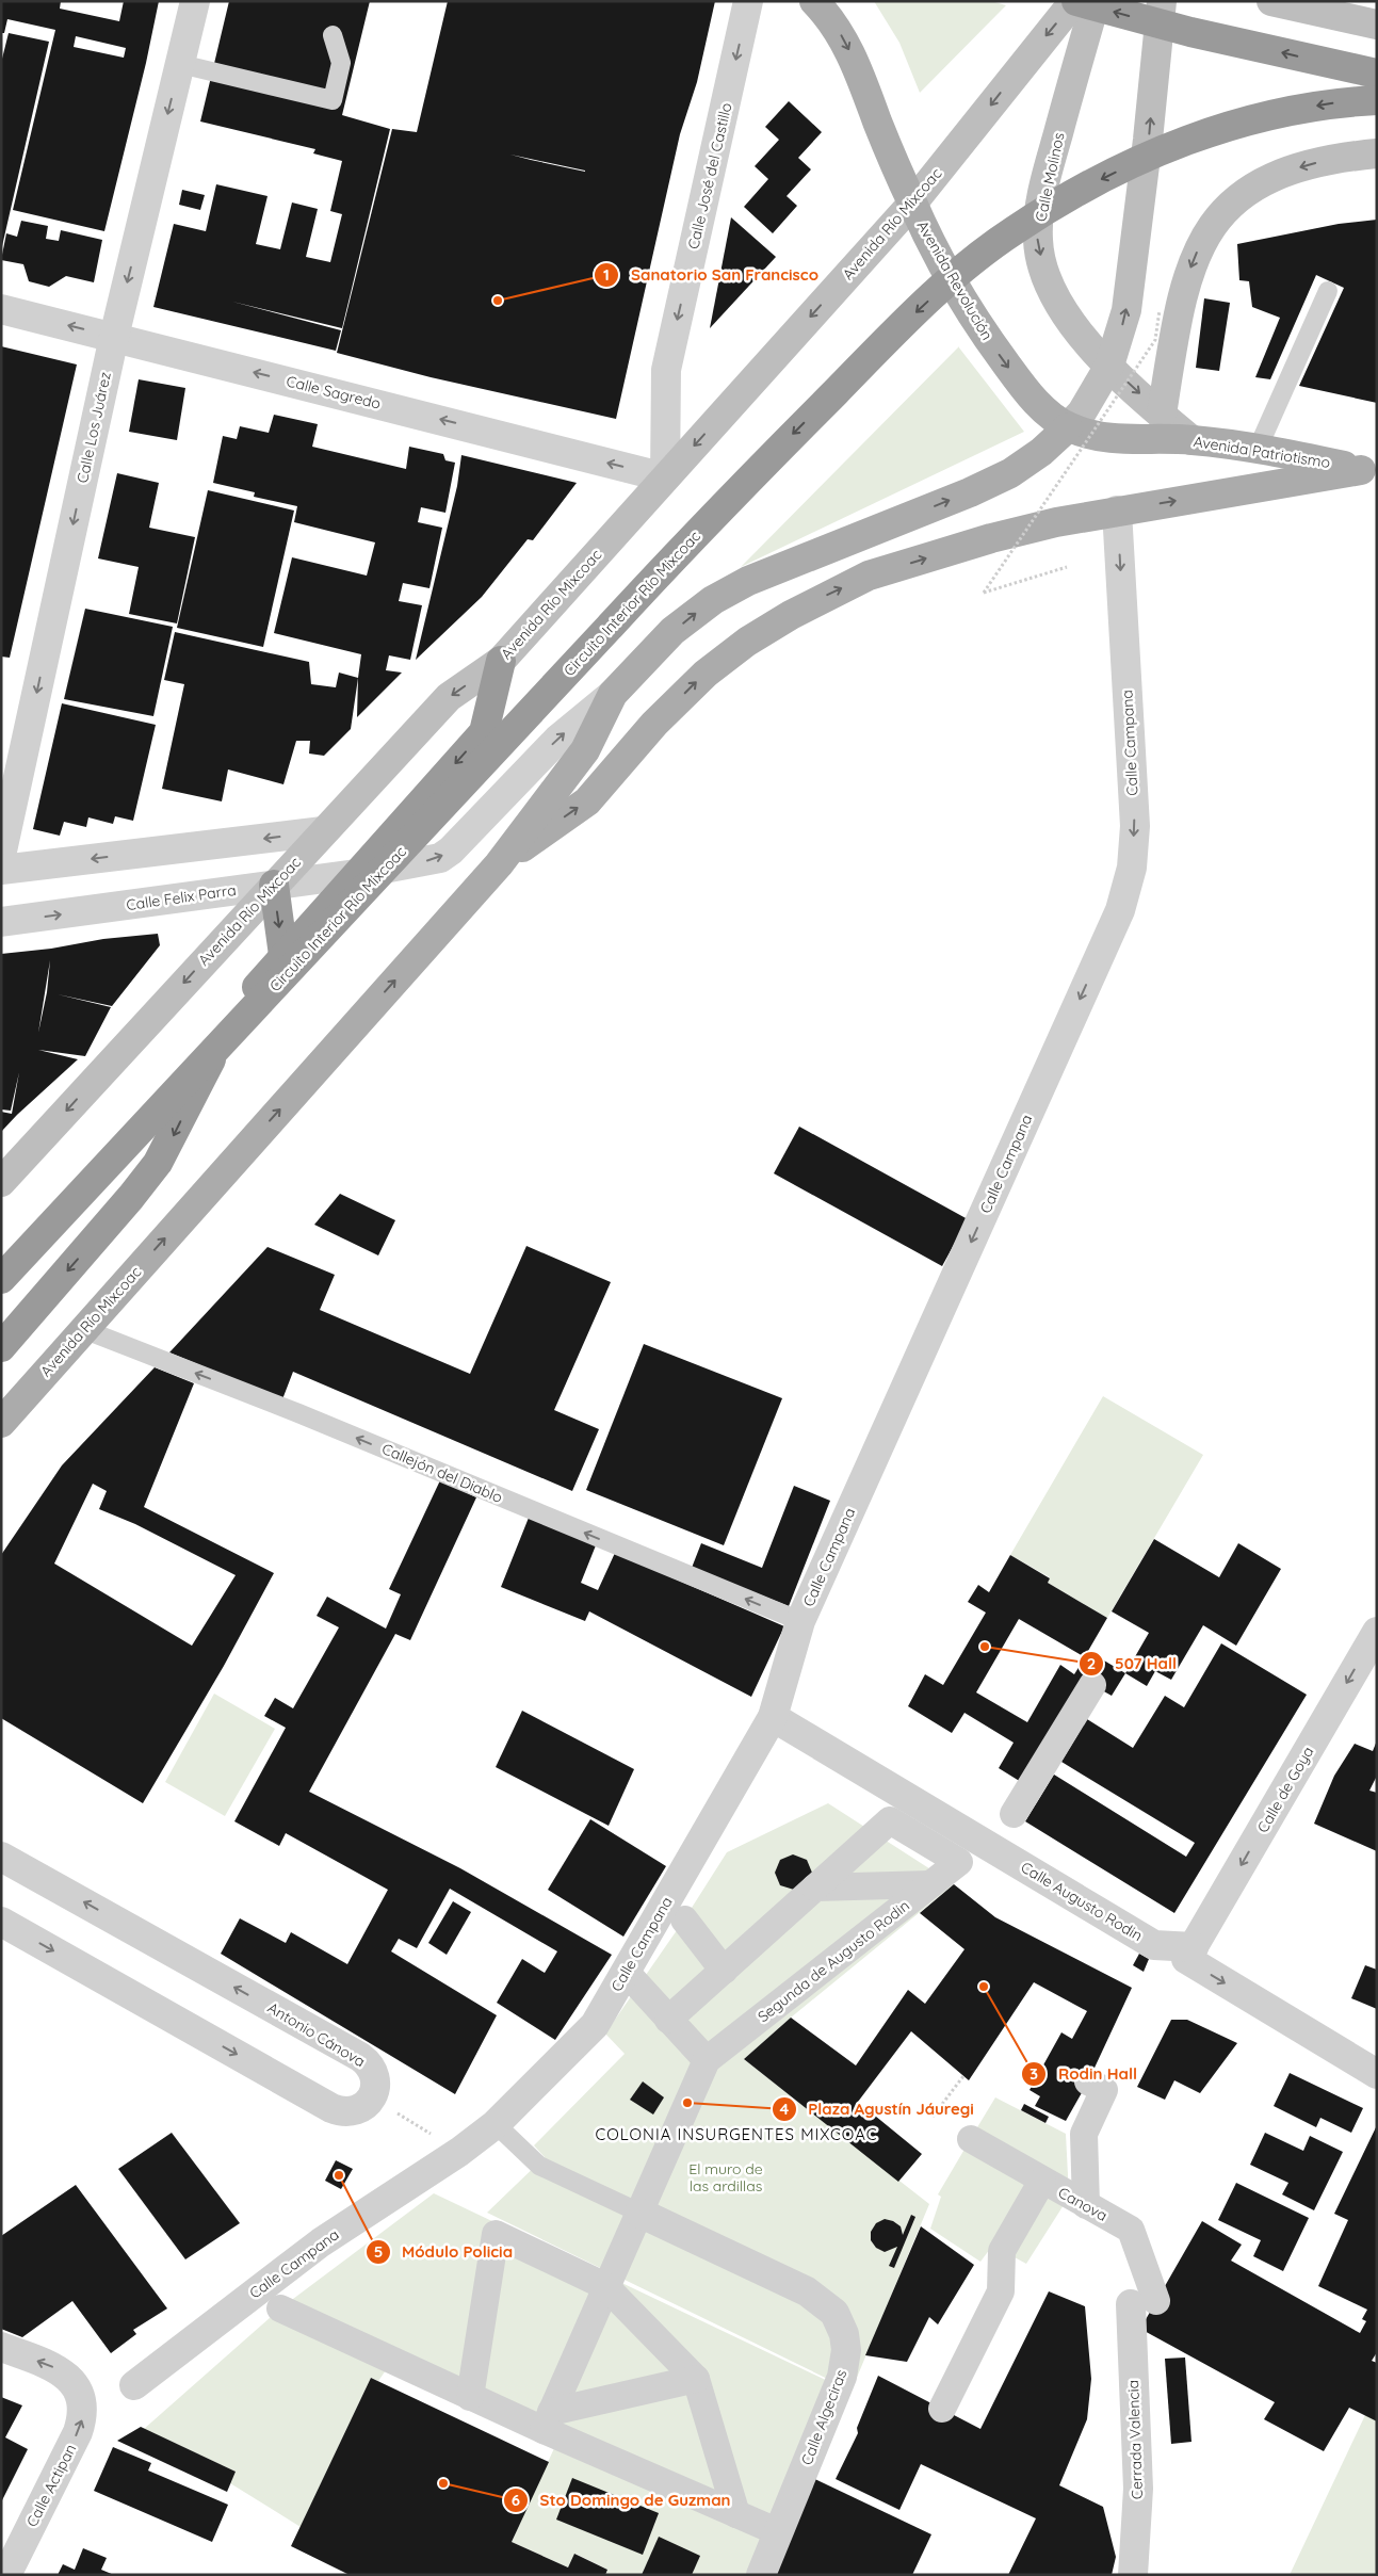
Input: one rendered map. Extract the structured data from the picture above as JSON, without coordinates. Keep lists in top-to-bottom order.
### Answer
{
  "streets": {
    "highway": ["Circuito Interior Río Mixcoac"],
    "main road": [
      "Calle Molinos",
      "Avenida Río Mixcoac",
      "Avenida Revolución",
      "Avenida Patriotismo"
    ],
    "street": [
      "Calle José del Castillo",
      "Calle Sagredo",
      "Calle Los Juárez",
      "Calle Campana",
      "Calle Felix Parra",
      "Calle de Goya",
      "Calle Augusto Rodin",
      "Segunda de Augusto Rodin",
      "Antonio Cánova",
      "Canova",
      "Calle Algeciras",
      "Cerrada Valencia",
      "Calle Actipan"
    ],
    "lane": ["Callejón del Diablo"]
  },
  "crossings": [
    ["Calle José del Castillo", "Avenida Río Mixcoac"],
    ["Calle José del Castillo", "Calle Sagredo"],
    ["Calle Molinos", "Avenida Patriotismo"],
    ["Avenida Río Mixcoac", "Avenida Revolución"],
    ["Avenida Río Mixcoac", "Calle Sagredo"],
    ["Avenida Río Mixcoac", "Avenida Patriotismo"],
    ["Avenida Río Mixcoac", "Calle Campana"],
    ["Avenida Río Mixcoac", "Calle Felix Parra"],
    ["Avenida Río Mixcoac", "Callejón del Diablo"],
    ["Avenida Revolución", "Avenida Patriotismo"],
    ["Calle Sagredo", "Calle Los Juárez"],
    ["Avenida Patriotismo", "Calle Campana"],
    ["Calle Campana", "Callejón del Diablo"],
    ["Calle Campana", "Calle Augusto Rodin"],
    ["Calle de Goya", "Calle Augusto Rodin"],
    ["Canova", "Cerrada Valencia"]
  ],
  "one_way": [
    "Calle José del Castillo",
    "Avenida Revolución",
    "Calle Sagredo",
    "Calle Los Juárez",
    "Calle Campana",
    "Callejón del Diablo"
  ],
  "districts": ["COLONIA INSURGENTES MIXCOAC"],
  "parks": ["El muro de las ardillas"],
  "places": [
    "Sanatorio San Francisco",
    "507 Hall",
    "Rodin Hall",
    "Plaza Agustín Jáuregi",
    "Módulo Policia",
    "Sto Domingo de Guzman"
  ]
}
